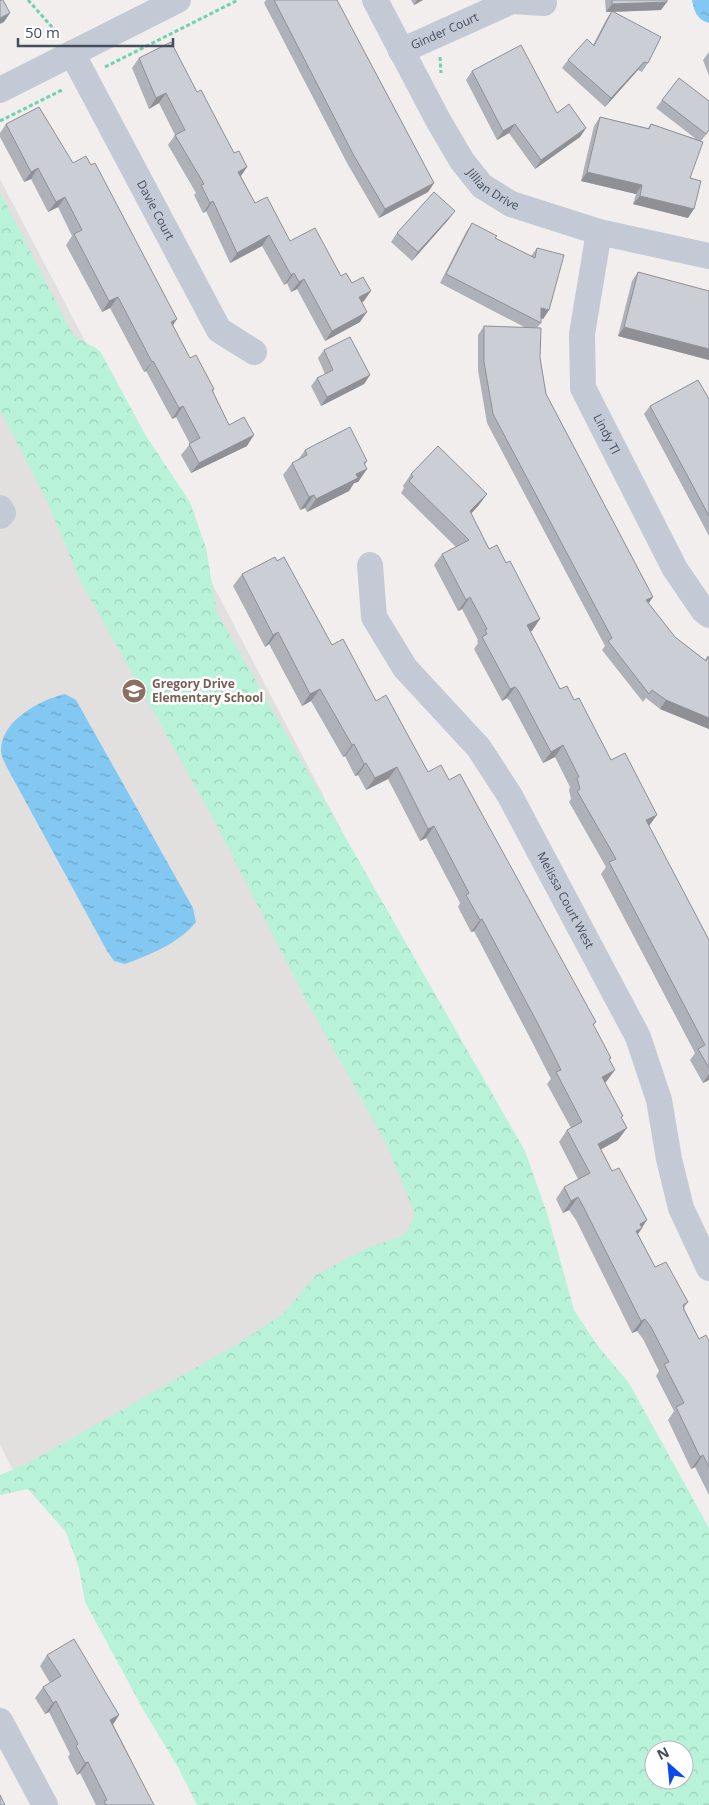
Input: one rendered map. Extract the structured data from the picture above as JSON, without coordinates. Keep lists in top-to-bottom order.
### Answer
{
  "streets": {
    "street": [
      "Ginder Court",
      "Jillian Drive",
      "Davie Court",
      "Lindy Tl",
      "Melissa Court West"
    ]
  },
  "crossings": [
    ["Ginder Court", "Jillian Drive"],
    ["Jillian Drive", "Lindy Tl"]
  ],
  "places": {
    "school or university": ["Gregory Drive Elementary School"]
  },
  "scale_bar": "50 m",
  "north": "top left"
}
